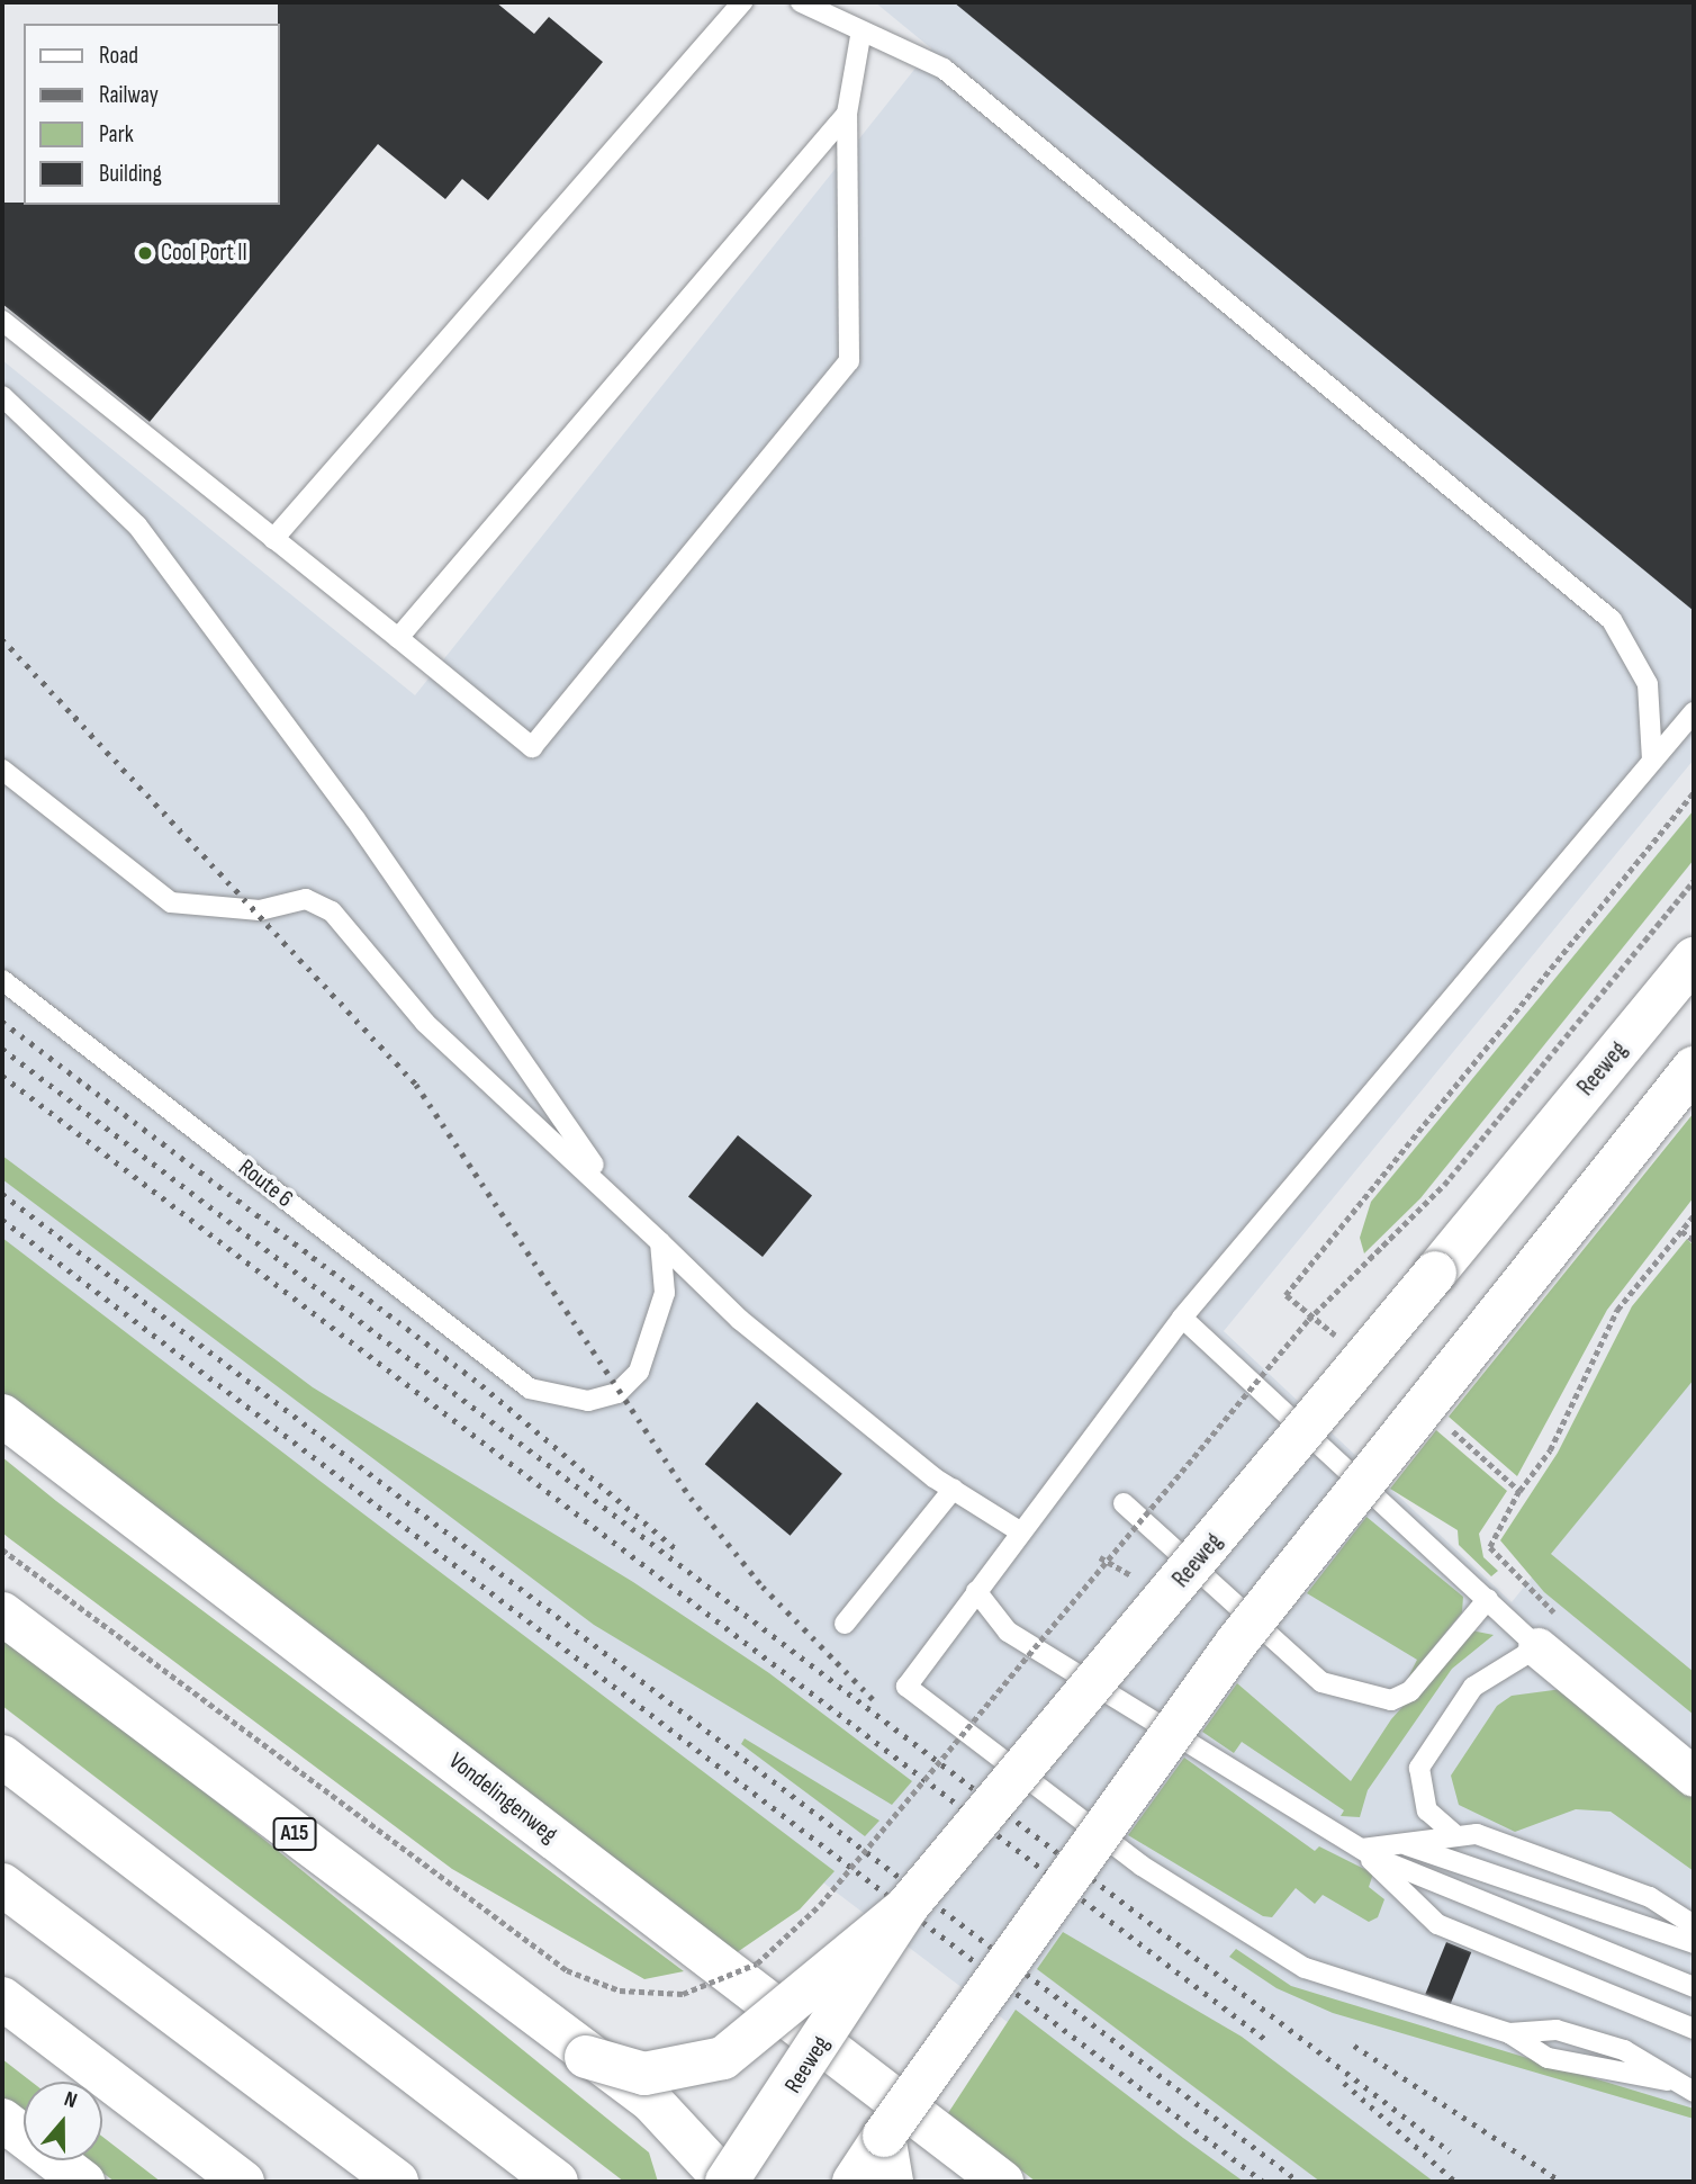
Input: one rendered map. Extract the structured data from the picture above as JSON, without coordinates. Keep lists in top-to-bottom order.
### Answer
{
  "streets": {
    "main road": ["Reeweg", "Vondelingenweg", "A15"],
    "lane": ["Route 6"]
  },
  "crossings": [
    ["Reeweg", "A15"]
  ],
  "places": ["Cool Port II"],
  "legend": [
    "Road",
    "Railway",
    "Park",
    "Building"
  ],
  "north": "top"
}
